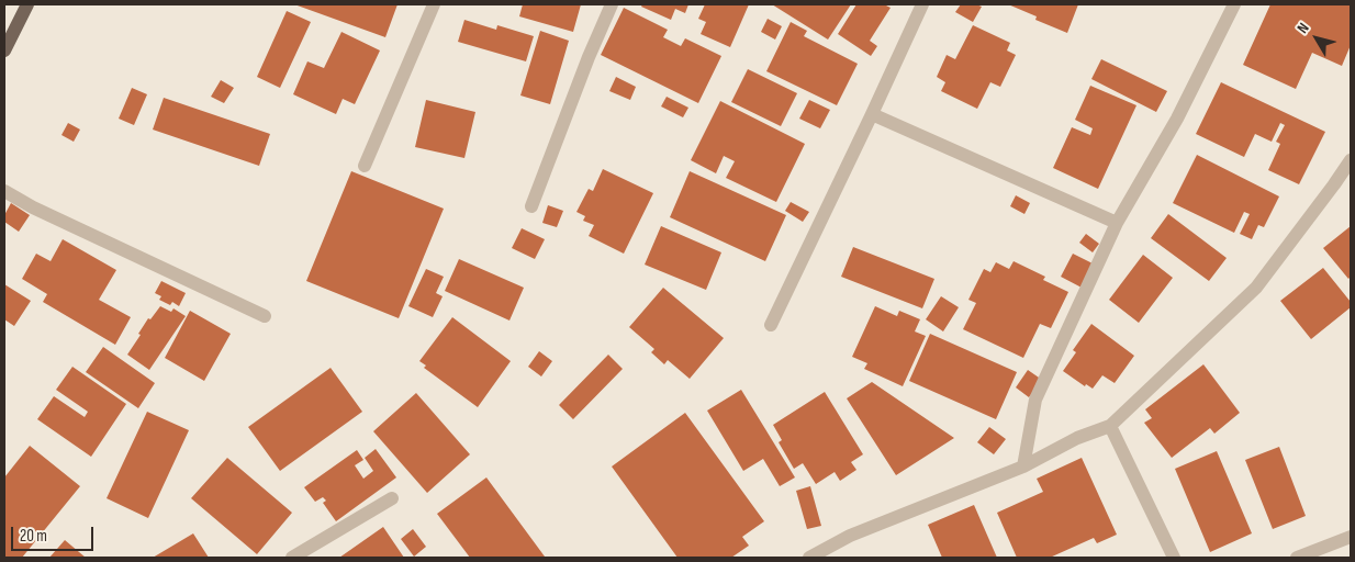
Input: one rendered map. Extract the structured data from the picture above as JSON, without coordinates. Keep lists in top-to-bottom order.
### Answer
{
  "scale_bar": "20 m",
  "north": "top left"
}
